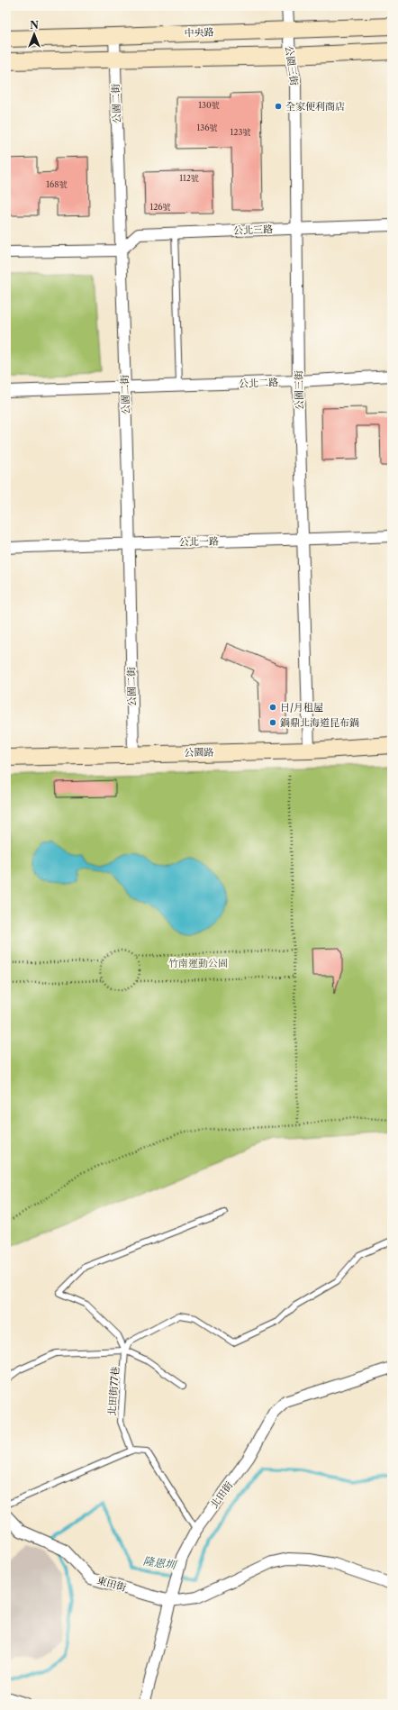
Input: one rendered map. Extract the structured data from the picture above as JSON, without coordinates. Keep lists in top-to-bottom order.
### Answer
{
  "streets": {
    "street": [
      "中央路",
      "公園三街",
      "公園二街",
      "公北三路",
      "公北二路",
      "公北一路",
      "公園路",
      "北田街",
      "東田街"
    ],
    "lane": ["北田街77巷"]
  },
  "crossings": [
    ["中央路", "公園三街"],
    ["中央路", "公園二街"],
    ["公園三街", "公北三路"],
    ["公園三街", "公北二路"],
    ["公園三街", "公北一路"],
    ["公園三街", "公園路"],
    ["公園二街", "公北三路"],
    ["公園二街", "公北二路"],
    ["公園二街", "公北一路"],
    ["公園二街", "公園路"],
    ["北田街", "東田街"]
  ],
  "water": ["隆恩圳"],
  "parks": ["竹南運動公園"],
  "places": ["全家便利商店", "日/月租屋", "鍋鼎北海道昆布鍋"],
  "house_numbers": [
    "130號",
    "136號",
    "123號",
    "112號",
    "168號",
    "126號"
  ],
  "north": "top"
}
